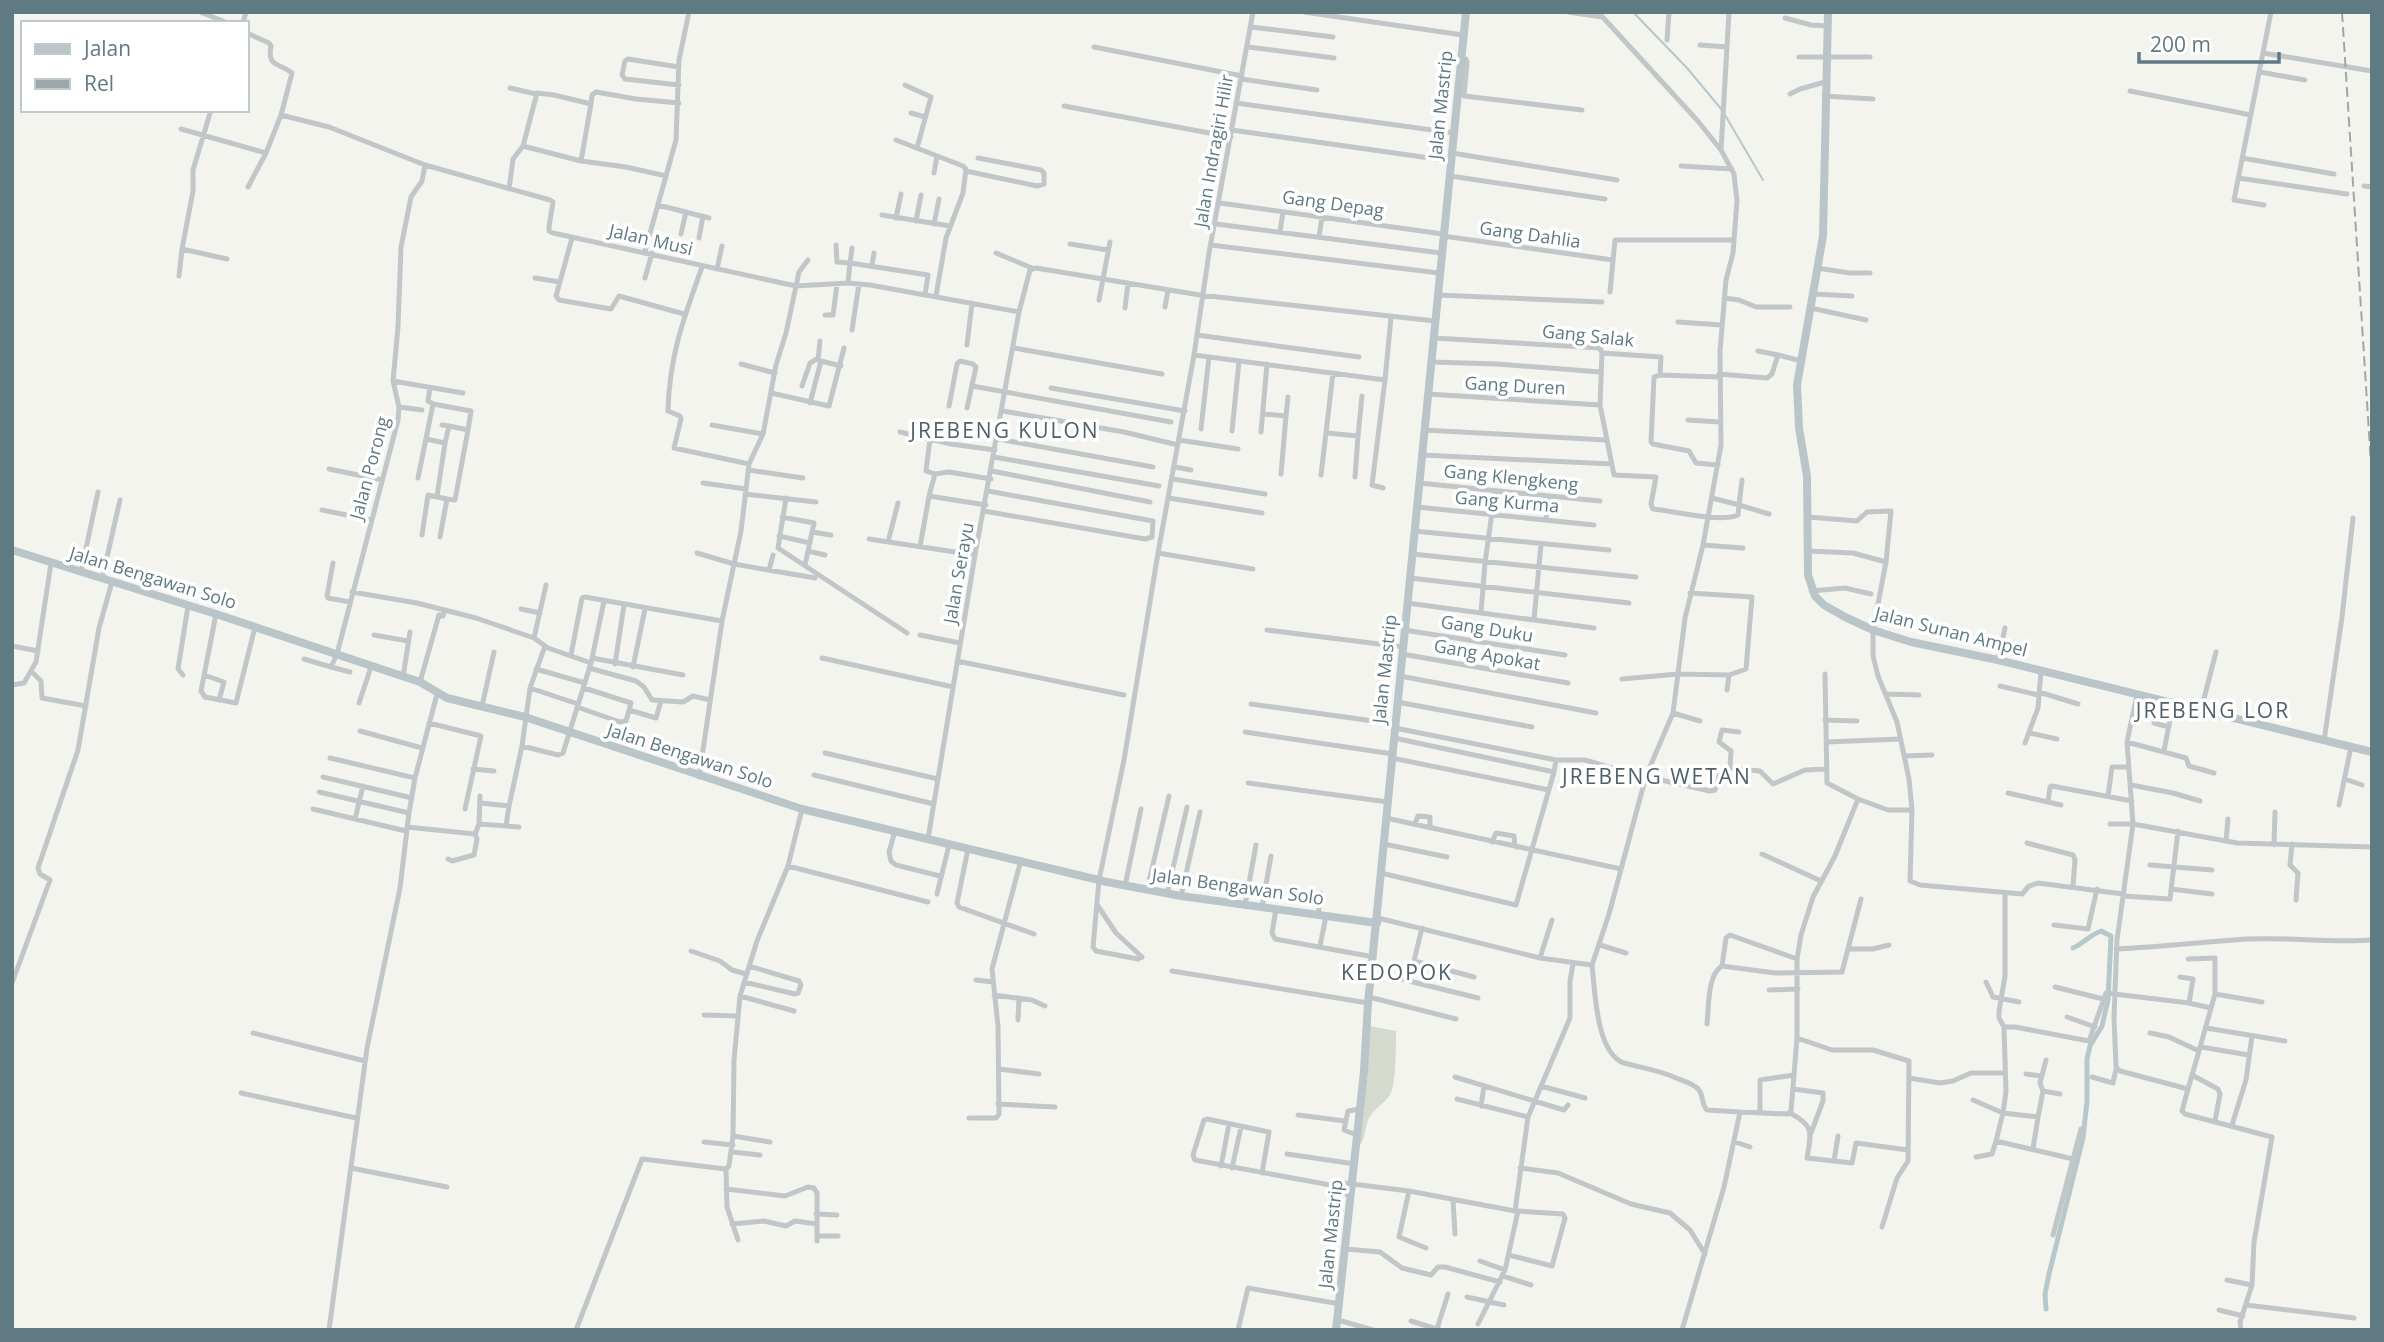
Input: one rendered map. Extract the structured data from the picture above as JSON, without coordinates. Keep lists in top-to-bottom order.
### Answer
{
  "streets": {
    "main road": ["Jalan Mastrip", "Jalan Bengawan Solo", "Jalan Sunan Ampel"],
    "street": [
      "Jalan Indragiri Hilir",
      "Gang Depag",
      "Gang Dahlia",
      "Jalan Musi",
      "Gang Salak",
      "Gang Duren",
      "Jalan Porong",
      "Gang Klengkeng",
      "Gang Kurma",
      "Jalan Serayu",
      "Gang Duku",
      "Gang Apokat"
    ]
  },
  "crossings": [
    ["Jalan Mastrip", "Gang Depag"],
    ["Jalan Mastrip", "Gang Dahlia"],
    ["Jalan Mastrip", "Gang Salak"],
    ["Jalan Mastrip", "Gang Duren"],
    ["Jalan Mastrip", "Gang Klengkeng"],
    ["Jalan Mastrip", "Gang Kurma"],
    ["Jalan Mastrip", "Jalan Bengawan Solo"],
    ["Jalan Mastrip", "Gang Duku"],
    ["Jalan Mastrip", "Gang Apokat"],
    ["Jalan Indragiri Hilir", "Gang Depag"],
    ["Jalan Indragiri Hilir", "Jalan Bengawan Solo"],
    ["Gang Depag", "Gang Dahlia"],
    ["Jalan Musi", "Jalan Porong"],
    ["Jalan Musi", "Jalan Serayu"],
    ["Jalan Porong", "Jalan Bengawan Solo"],
    ["Jalan Serayu", "Jalan Bengawan Solo"]
  ],
  "districts": [
    "JREBENG KULON",
    "JREBENG LOR",
    "JREBENG WETAN",
    "KEDOPOK"
  ],
  "legend": ["Jalan", "Rel"],
  "scale_bar": "200 m"
}
